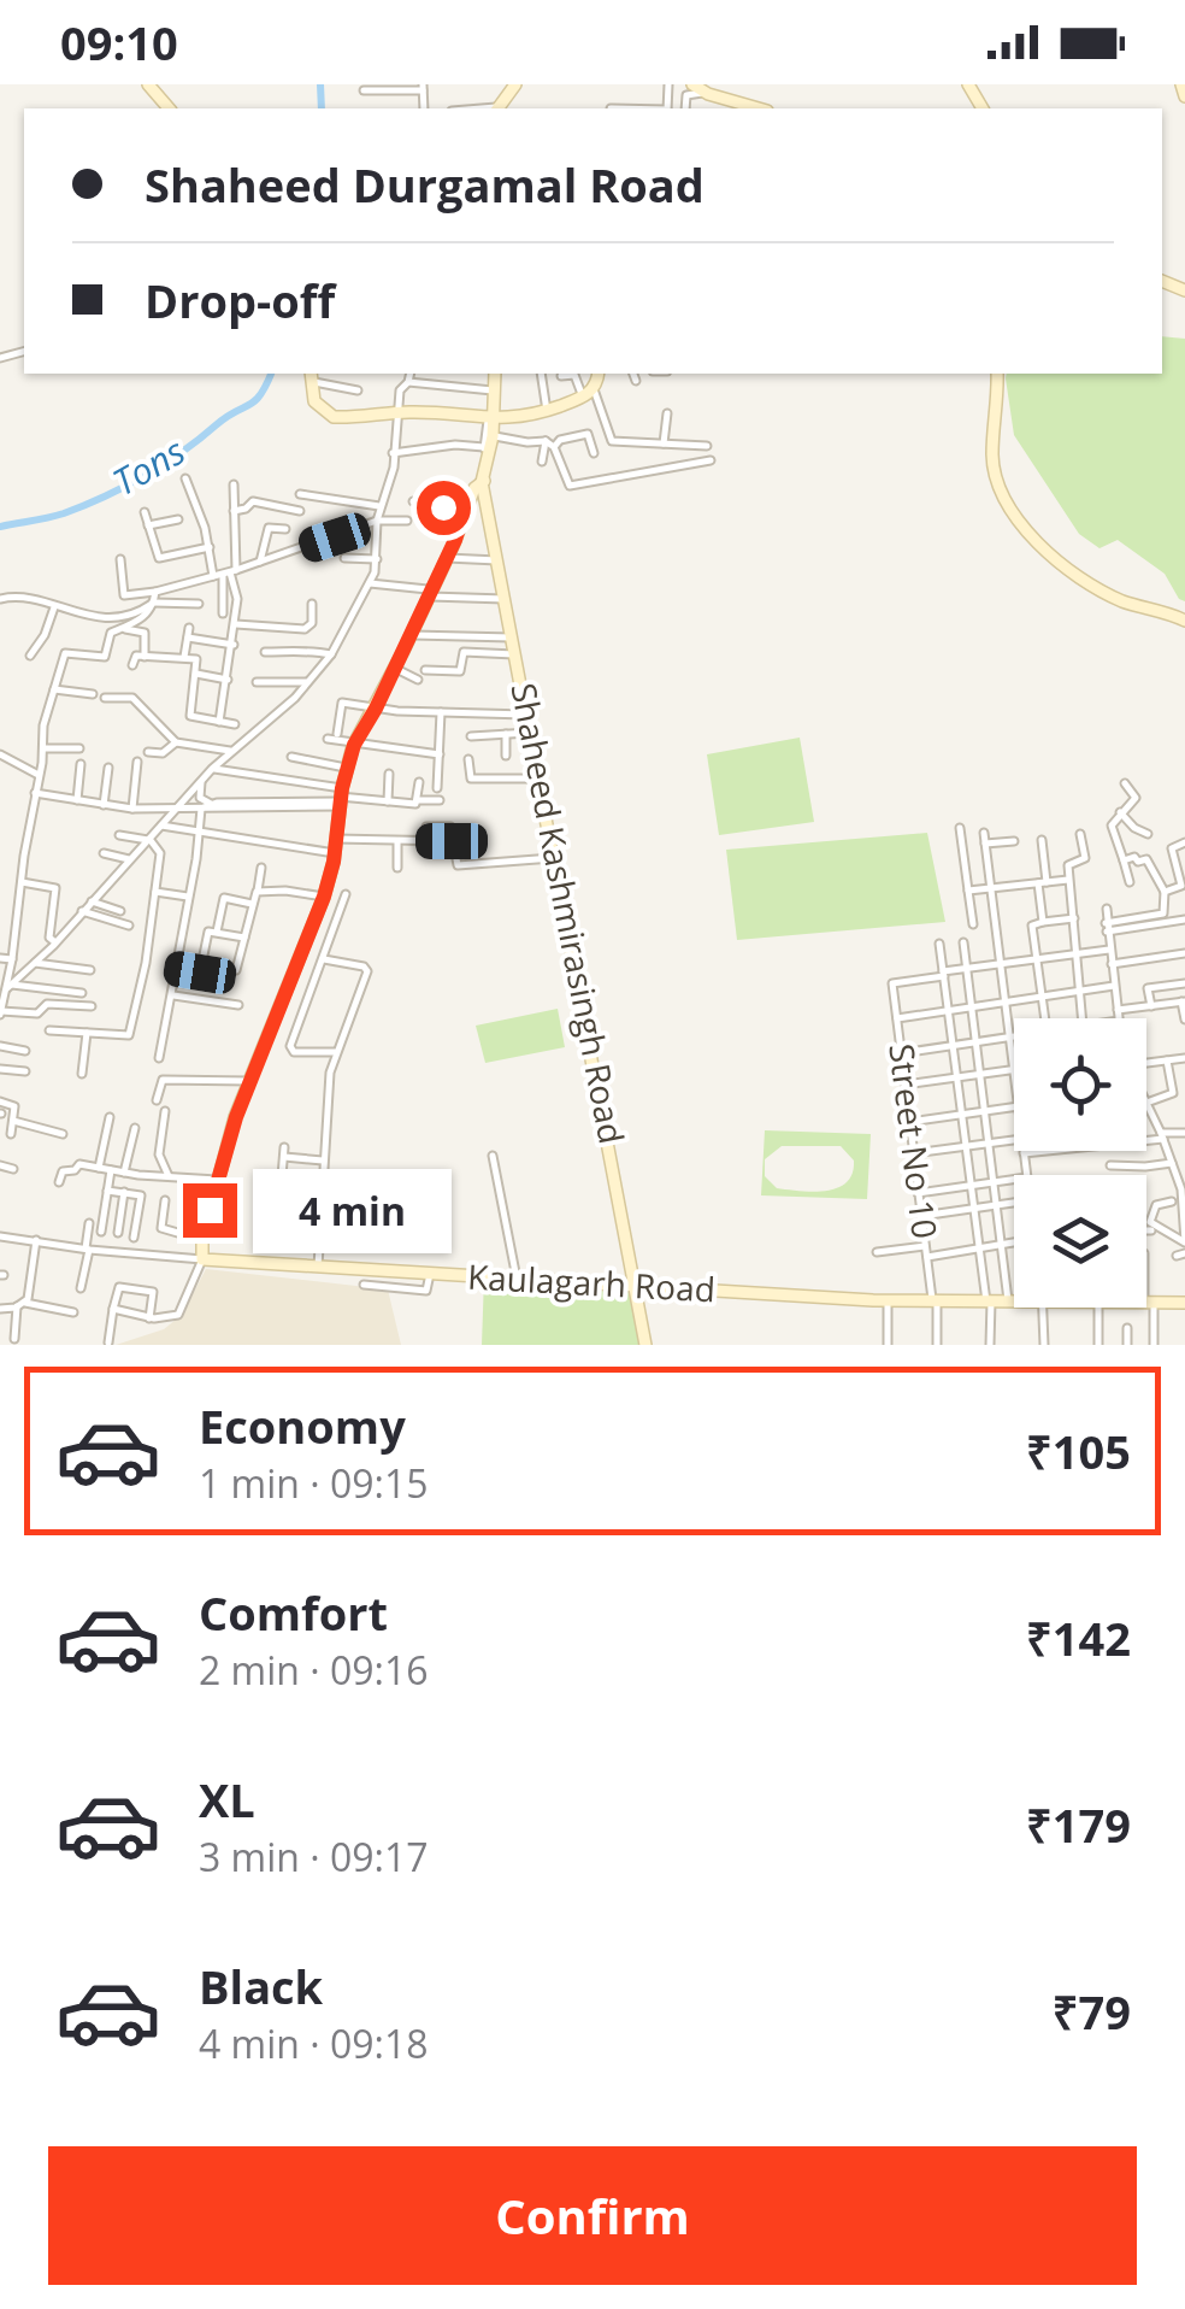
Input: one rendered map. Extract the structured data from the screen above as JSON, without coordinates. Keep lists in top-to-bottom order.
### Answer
{
  "streets": {
    "street": ["Shaheed Kashmirasingh Road", "Street No 10", "Kaulagarh Road"]
  },
  "crossings": [
    ["Shaheed Kashmirasingh Road", "Kaulagarh Road"],
    ["Street No 10", "Kaulagarh Road"]
  ],
  "water": ["Tons"],
  "page": {
    "status": "09:10",
    "banner": ["Shaheed Durgamal Road", "Drop-off"],
    "bubble": "4 min",
    "list": [
      {
        "name": "Economy",
        "note": "1 min · 09:15",
        "value": "₹105"
      },
      {
        "name": "Comfort",
        "note": "2 min · 09:16",
        "value": "₹142"
      },
      {
        "name": "XL",
        "note": "3 min · 09:17",
        "value": "₹179"
      },
      {
        "name": "Black",
        "note": "4 min · 09:18",
        "value": "₹79"
      }
    ],
    "buttons": "Confirm"
  }
}
